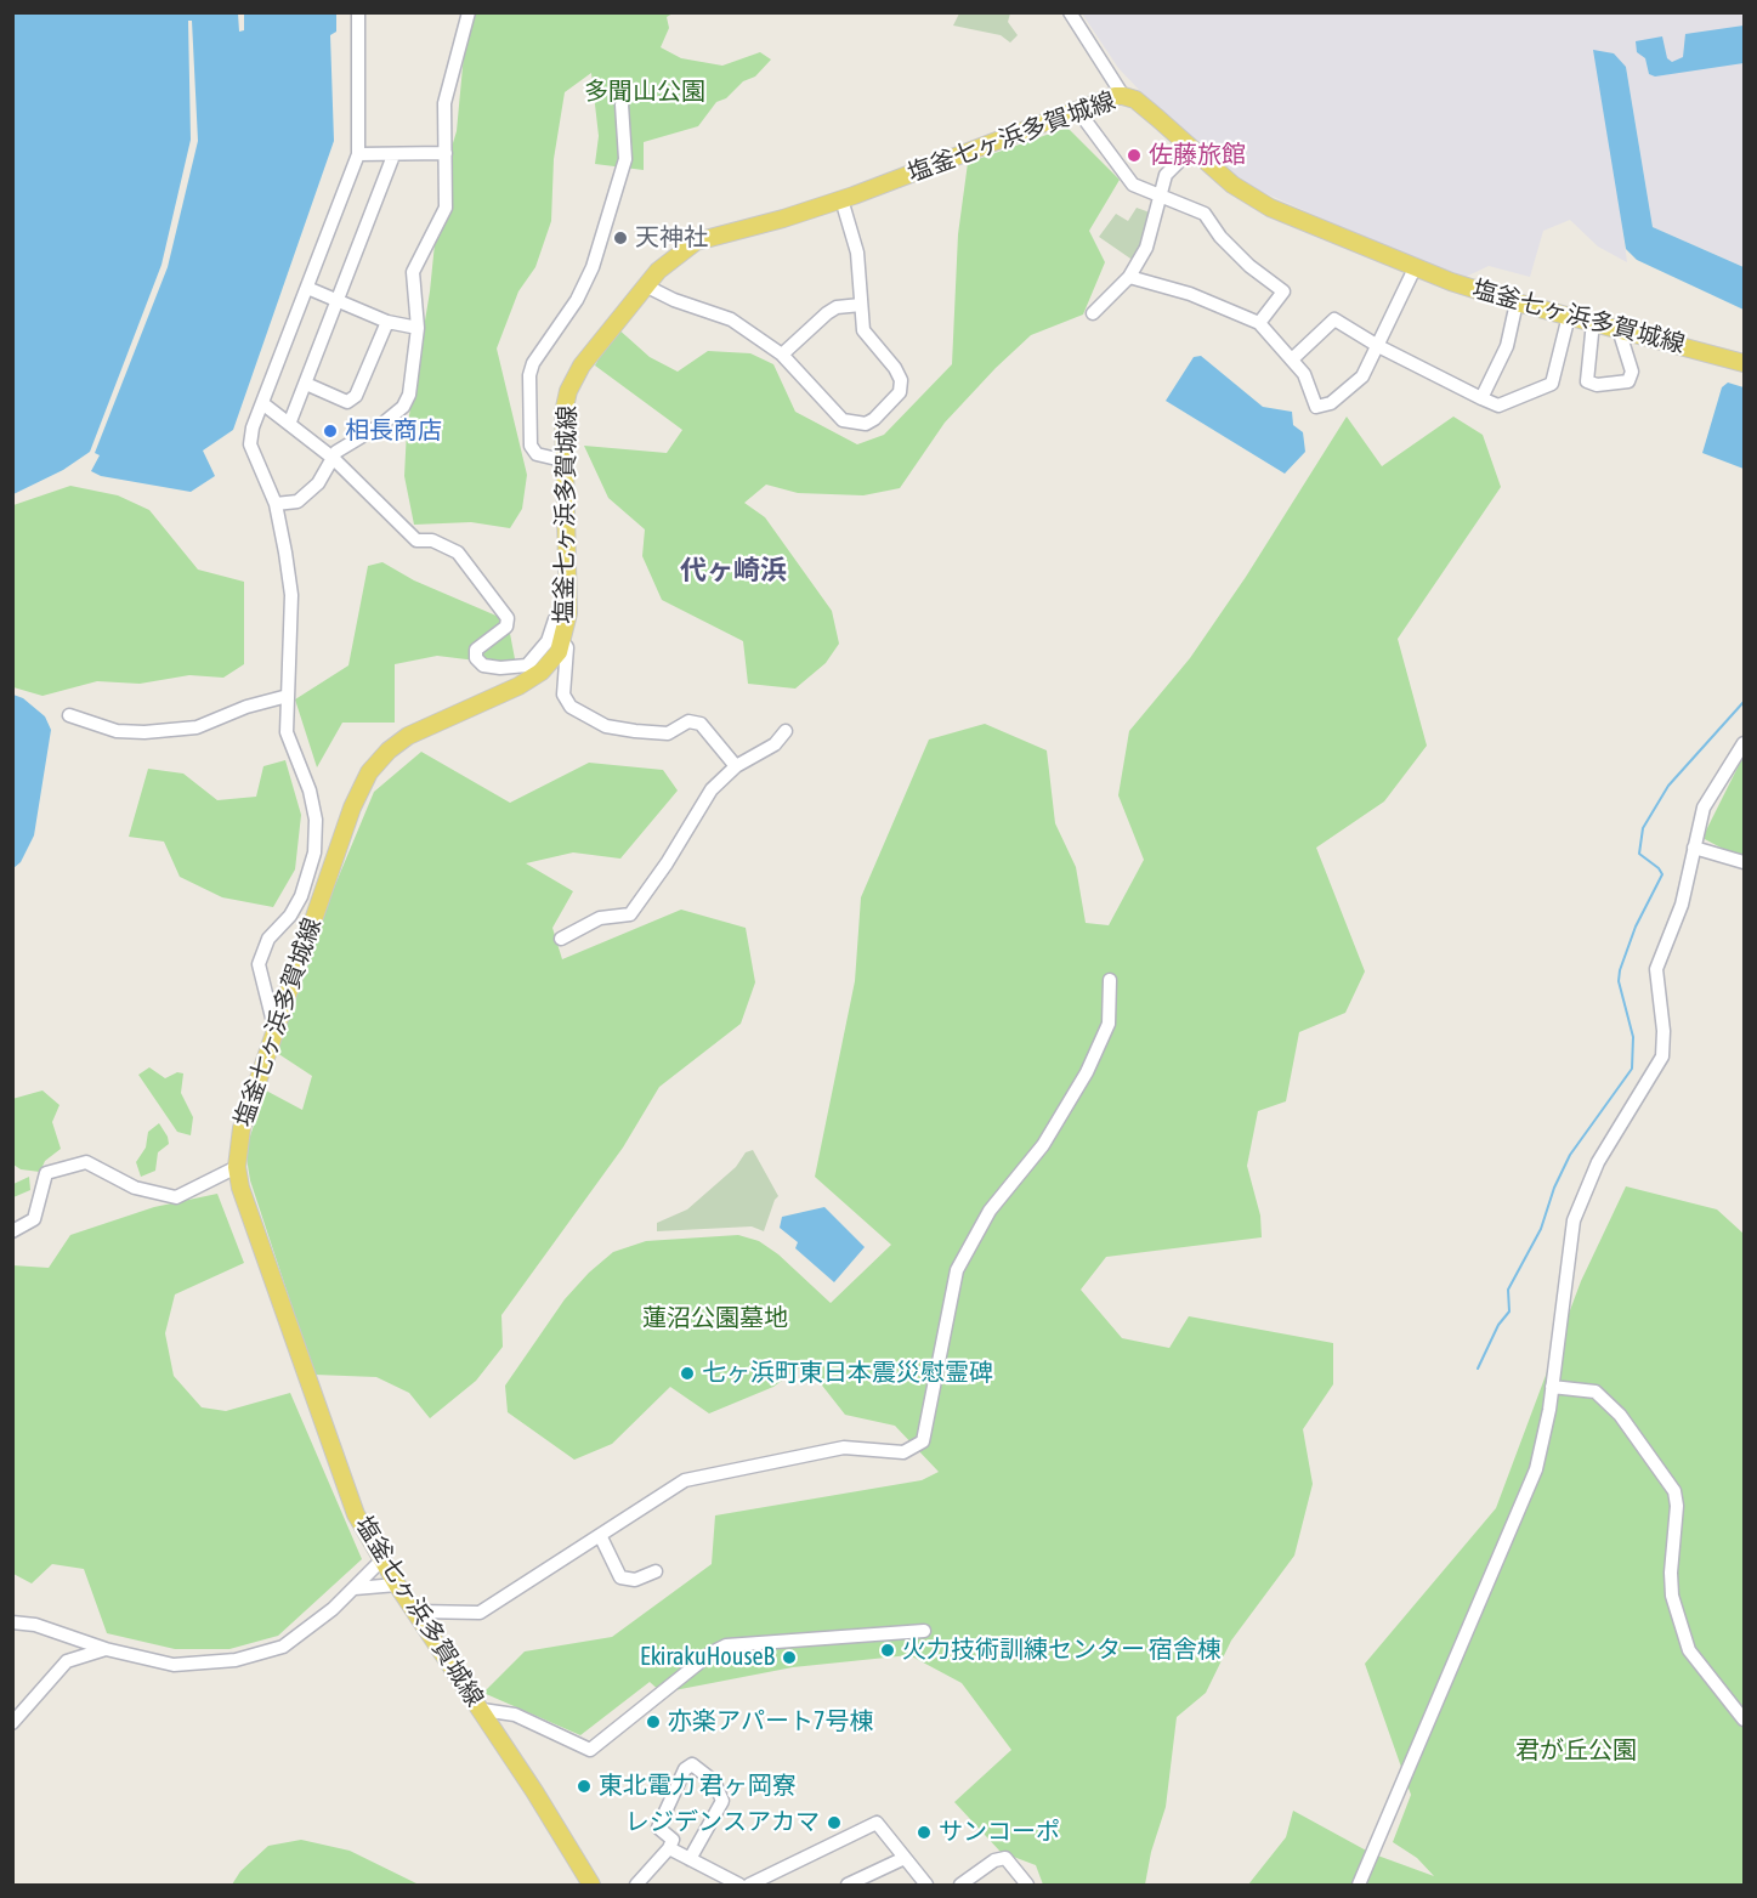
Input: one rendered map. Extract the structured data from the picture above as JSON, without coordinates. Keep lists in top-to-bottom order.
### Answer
{
  "streets": {
    "main road": ["塩釜七ヶ浜多賀城線"]
  },
  "districts": ["代ヶ崎浜"],
  "parks": ["多聞山公園", "蓮沼公園墓地", "君が丘公園"],
  "places": [
    "佐藤旅館",
    "天神社",
    "相長商店",
    "七ヶ浜町東日本震災慰霊碑",
    "火力技術訓練センター 宿舎棟",
    "EkirakuHouseB",
    "亦楽アパート7号棟",
    "東北電力 君ヶ岡寮",
    "レジデンスアカマ",
    "サンコーポ"
  ]
}
